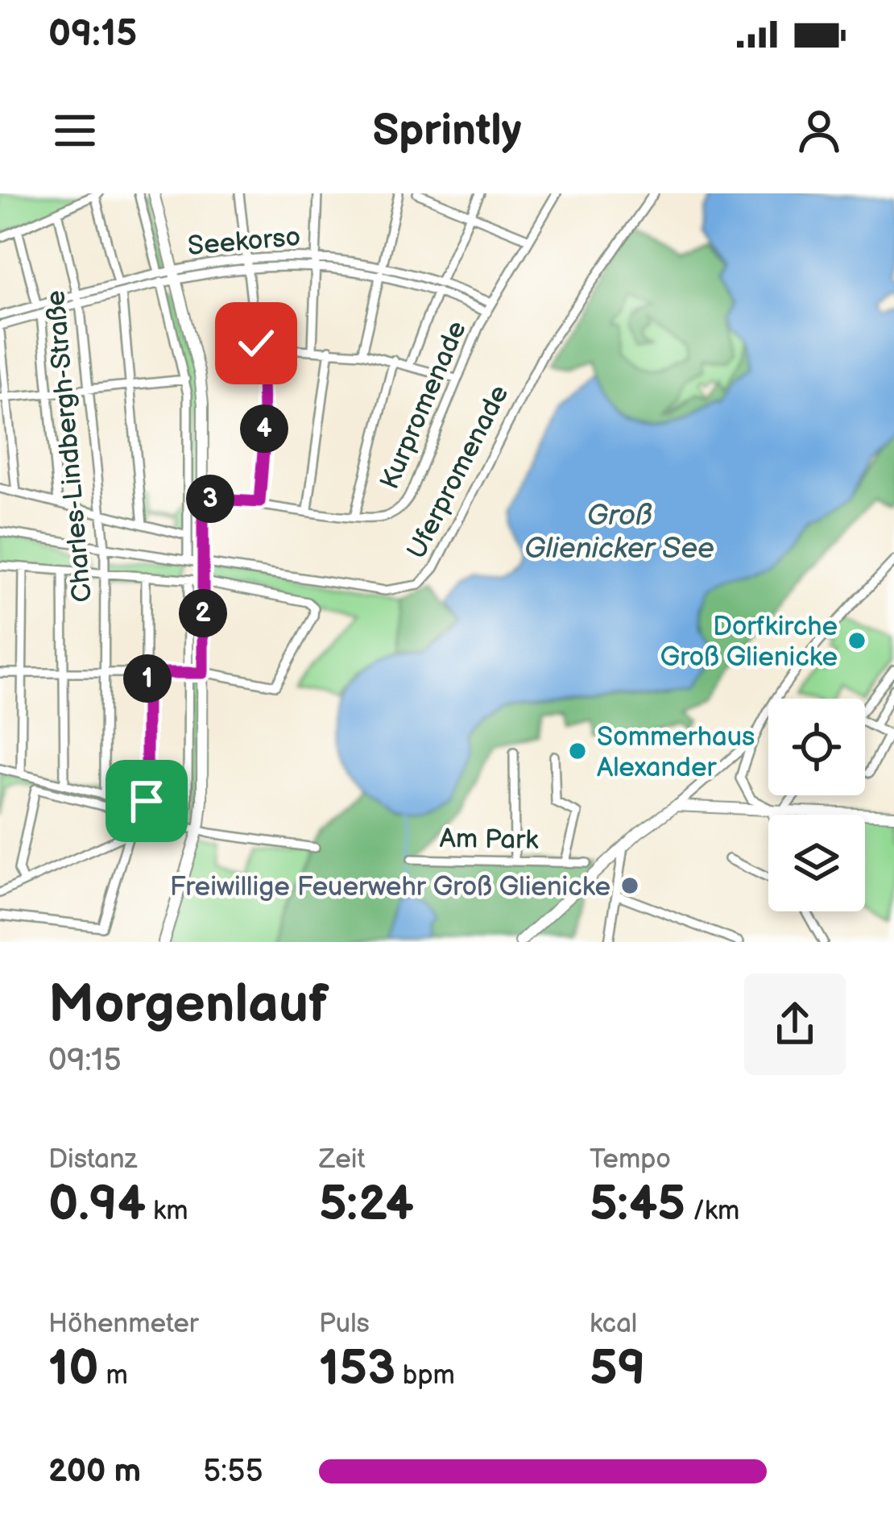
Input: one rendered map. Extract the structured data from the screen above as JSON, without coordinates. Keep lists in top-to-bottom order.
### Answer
{
  "streets": {
    "street": [
      "Seekorso",
      "Kurpromenade",
      "Charles-Lindbergh-Straße",
      "Uferpromenade",
      "Am Park"
    ]
  },
  "crossings": [
    ["Seekorso", "Kurpromenade"],
    ["Seekorso", "Charles-Lindbergh-Straße"],
    ["Charles-Lindbergh-Straße", "Uferpromenade"]
  ],
  "water": ["Groß Glienicker See"],
  "places": ["Dorfkirche Groß Glienicke", "Sommerhaus Alexander", "Freiwillige Feuerwehr Groß Glienicke"],
  "page": {
    "status": "09:15",
    "header": "Sprintly",
    "pins": [
      "4",
      "3",
      "2",
      "1"
    ],
    "heading": ["Morgenlauf", "09:15"],
    "stats": [
      ["Distanz", "0.94 km"],
      ["Zeit", "5:24"],
      ["Tempo", "5:45 /km"],
      ["Höhenmeter", "10 m"],
      ["Puls", "153 bpm"],
      ["kcal", "59"]
    ],
    "list": [
      {
        "name": "200 m",
        "note": "5:55"
      }
    ]
  }
}
